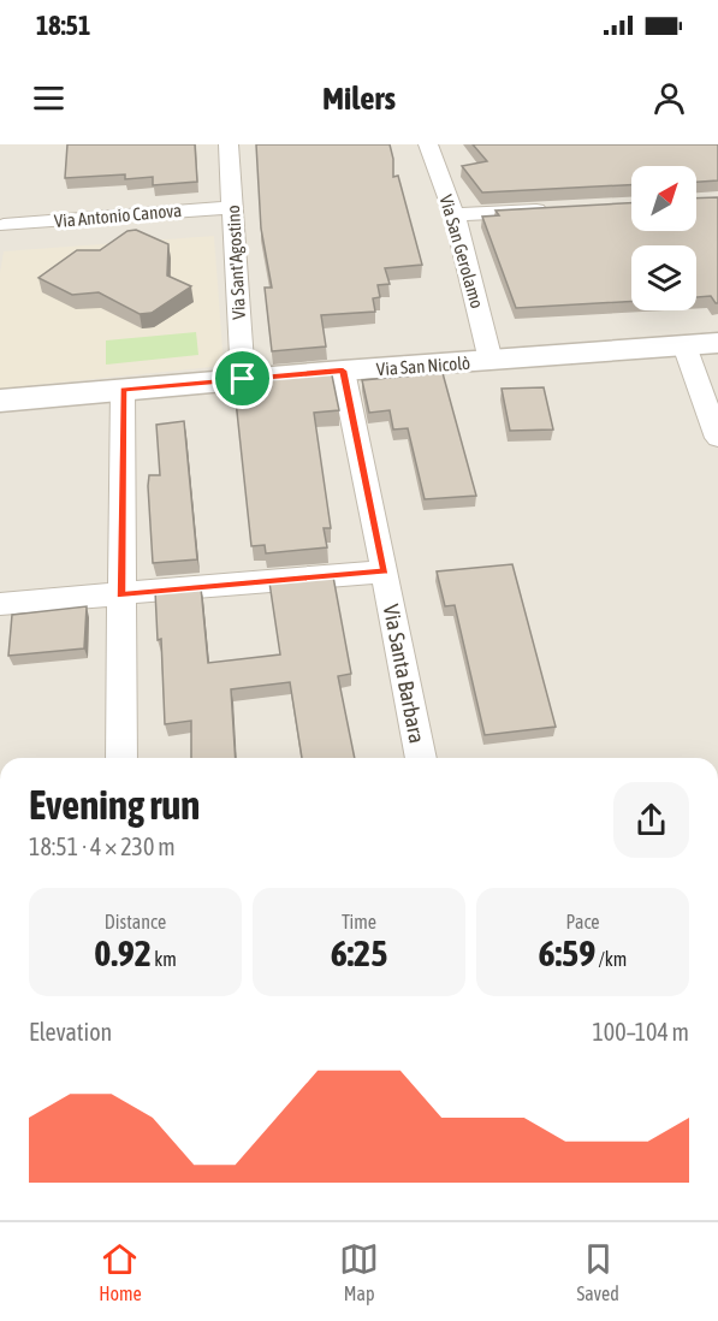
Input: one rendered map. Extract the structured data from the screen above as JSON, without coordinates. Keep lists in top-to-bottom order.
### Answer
{
  "streets": {
    "street": [
      "Via Antonio Canova",
      "Via San Gerolamo",
      "Via Sant'Agostino",
      "Via San Nicolò",
      "Via Santa Barbara"
    ]
  },
  "crossings": [
    ["Via Antonio Canova", "Via Sant'Agostino"],
    ["Via San Gerolamo", "Via San Nicolò"],
    ["Via Sant'Agostino", "Via San Nicolò"],
    ["Via San Nicolò", "Via Santa Barbara"]
  ],
  "north": "top right",
  "page": {
    "status": "18:51",
    "header": "Milers",
    "heading": ["Evening run", "18:51 · 4 × 230 m"],
    "stats": [
      ["Distance", "0.92 km"],
      ["Time", "6:25"],
      ["Pace", "6:59 /km"]
    ],
    "chart": ["Elevation", "100–104 m"],
    "tabs": ["Home", "Map", "Saved"]
  }
}
